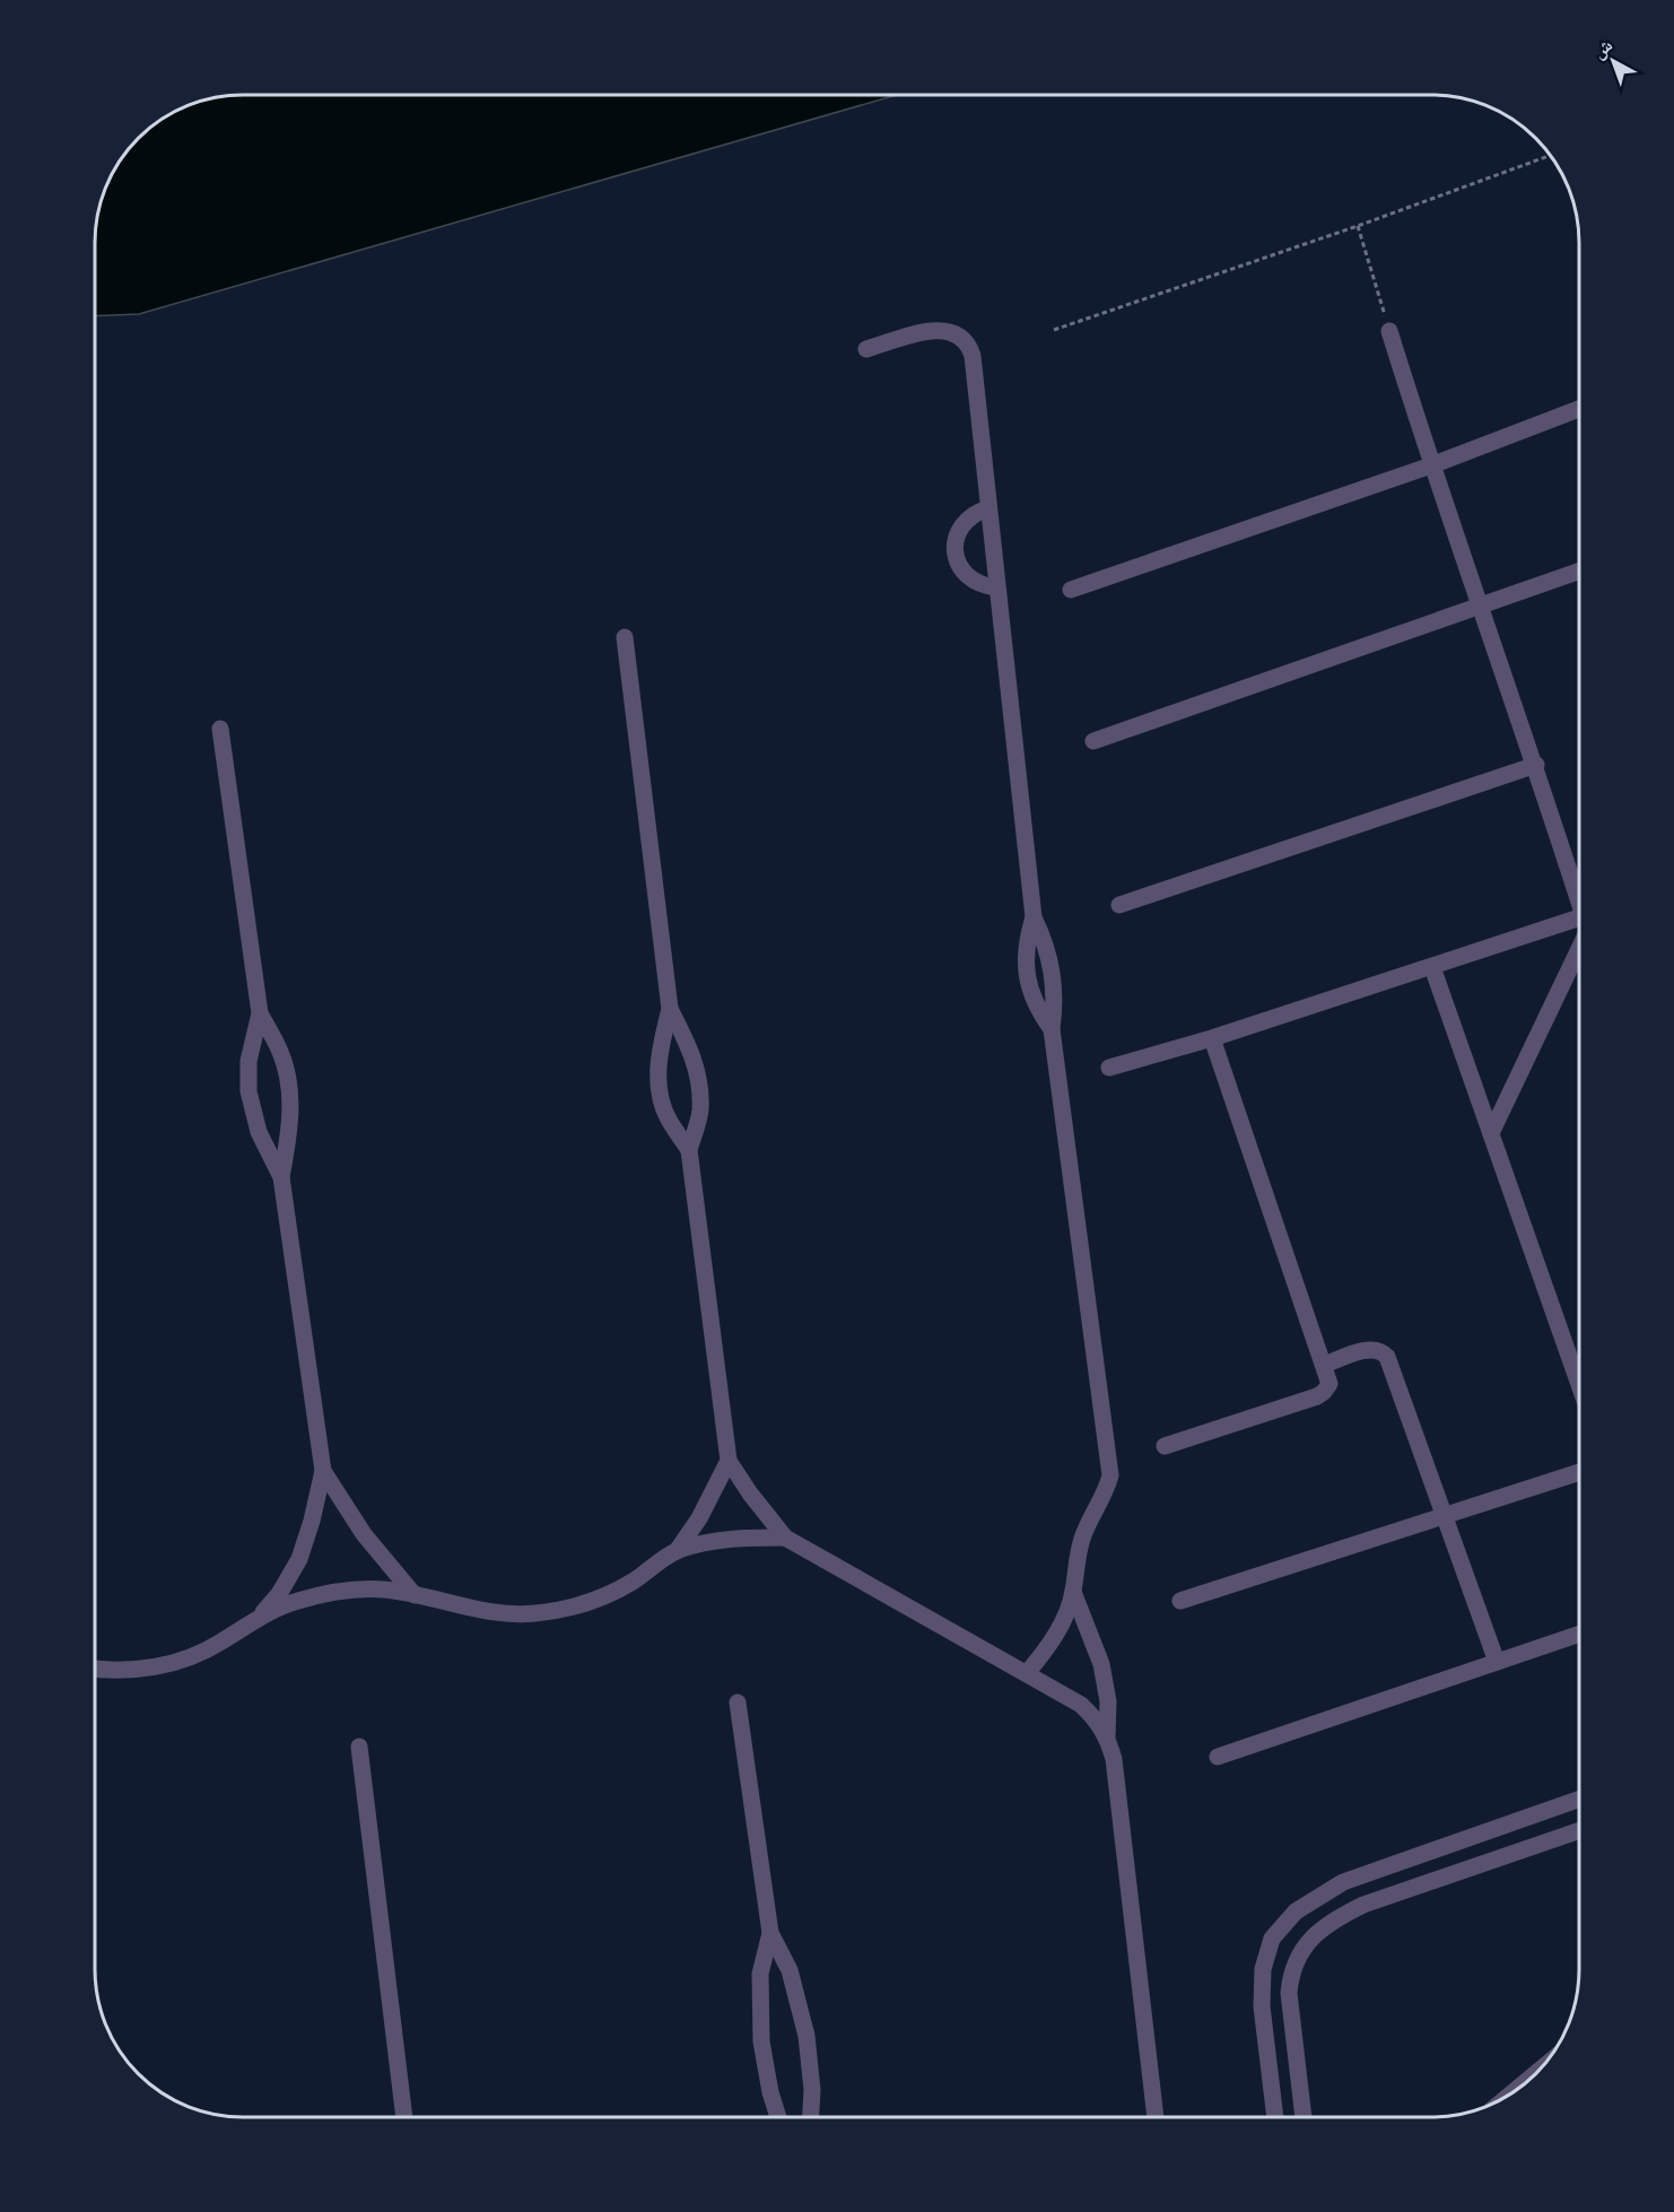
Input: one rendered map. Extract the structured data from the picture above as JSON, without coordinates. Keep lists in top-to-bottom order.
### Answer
{
  "north": "top left"
}
